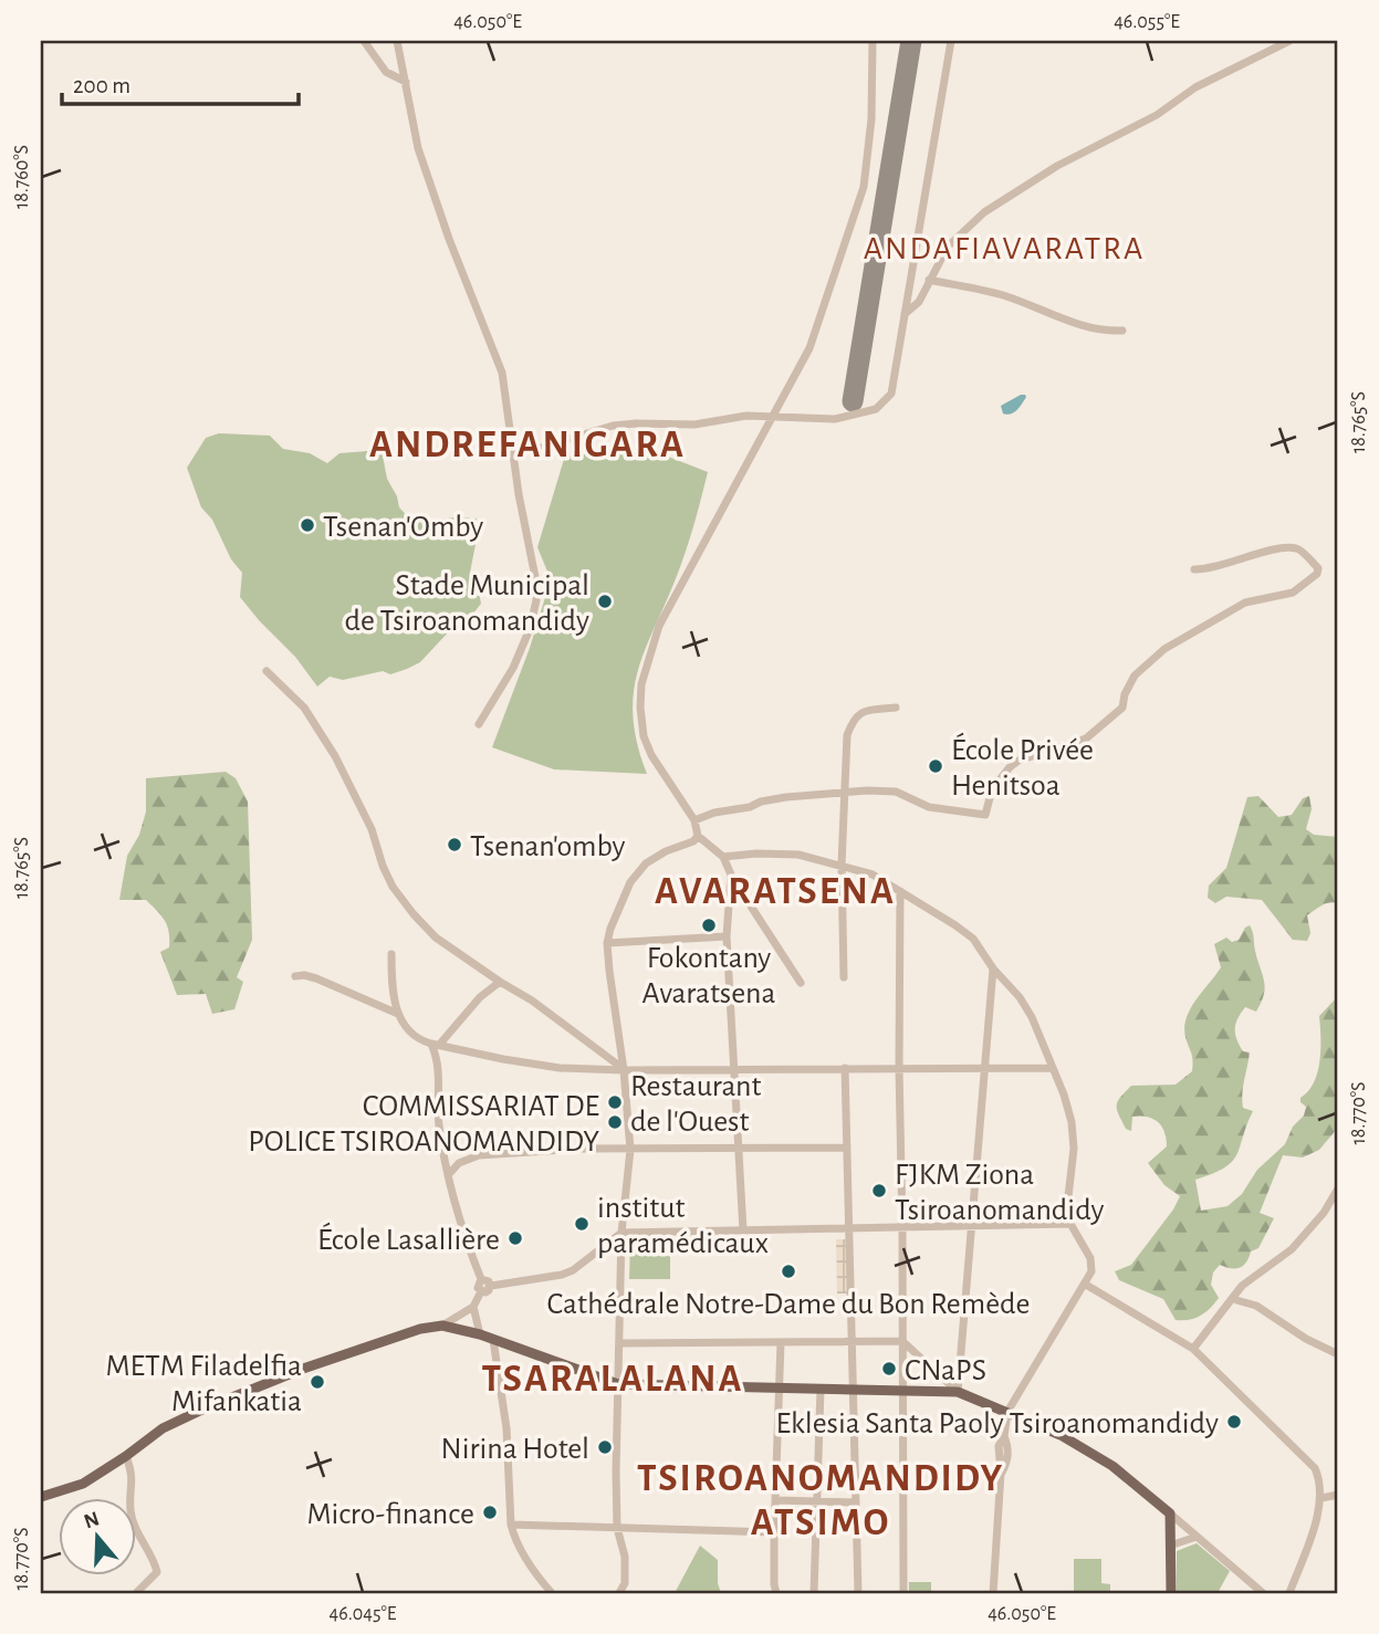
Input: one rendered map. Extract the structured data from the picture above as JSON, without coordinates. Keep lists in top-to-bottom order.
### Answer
{
  "districts": [
    "ANDAFIAVARATRA",
    "ANDREFANIGARA",
    "AVARATSENA",
    "TSARALALANA",
    "TSIROANOMANDIDY ATSIMO"
  ],
  "places": [
    "Tsenan'Omby",
    "Stade Municipal de Tsiroanomandidy",
    "École Privée Henitsoa",
    "Tsenan'omby",
    "Fokontany Avaratsena",
    "Restaurant de l'Ouest",
    "COMMISSARIAT DE POLICE TSIROANOMANDIDY",
    "FJKM Ziona Tsiroanomandidy",
    "institut paramédicaux",
    "École Lasallière",
    "Cathédrale Notre-Dame du Bon Remède",
    "CNaPS",
    "METM Filadelfia Mifankatia",
    "Eklesia Santa Paoly Tsiroanomandidy",
    "Nirina Hotel",
    "Micro-finance"
  ],
  "scale_bar": "200 m",
  "north": "top",
  "coordinates": [
    "46.050°E",
    "46.055°E",
    "18.760°S",
    "18.765°S",
    "18.770°S",
    "46.045°E"
  ]
}
